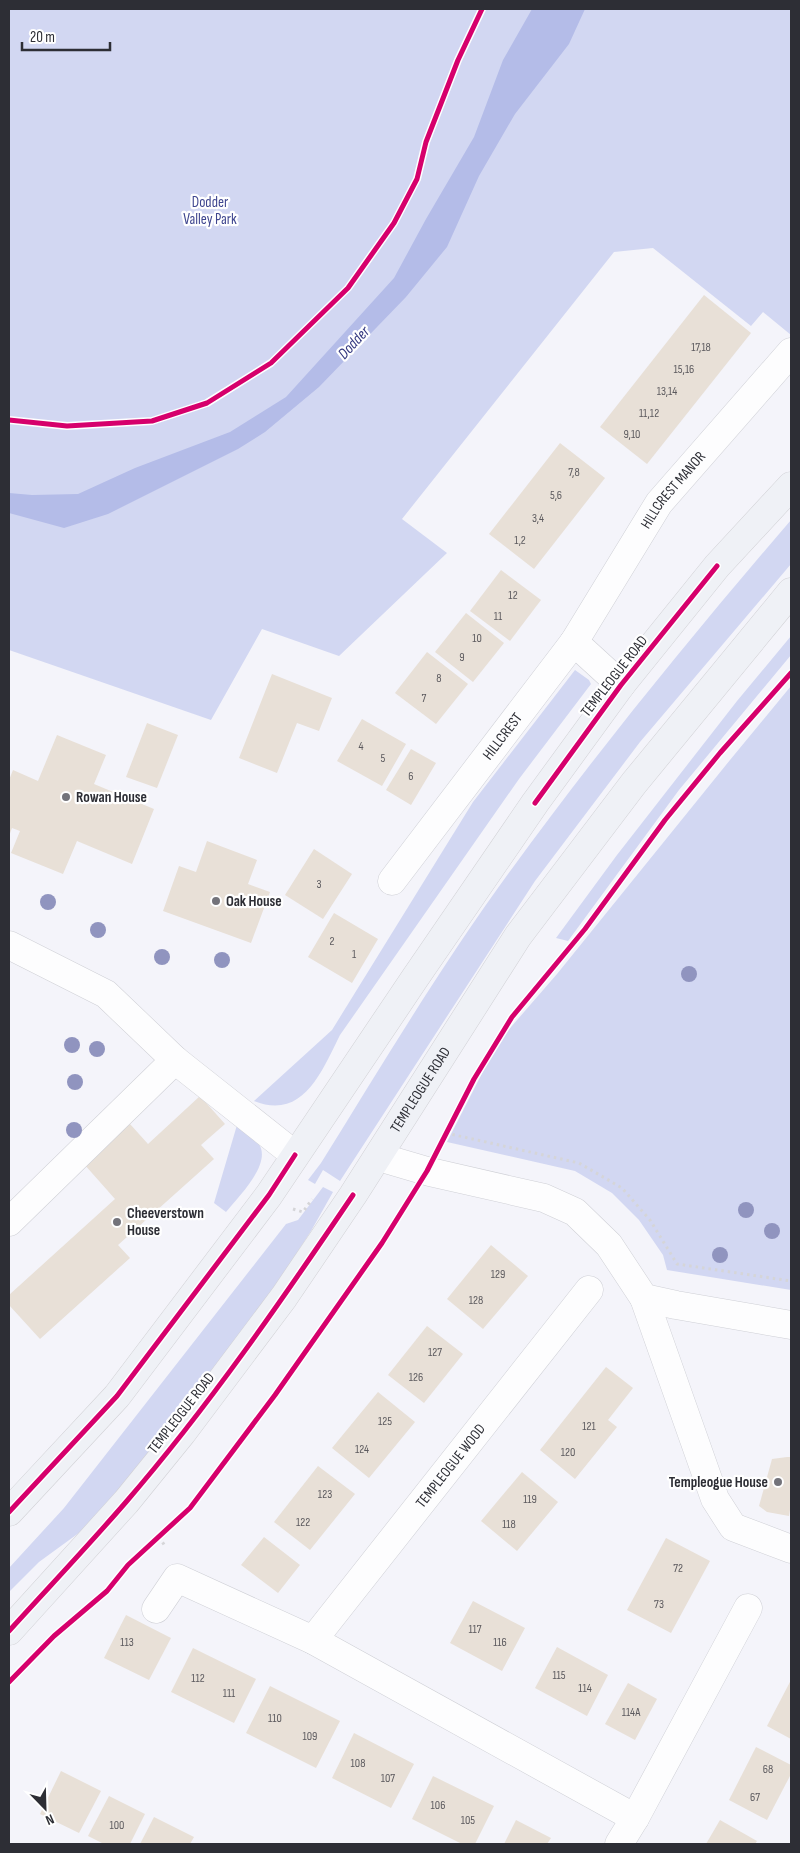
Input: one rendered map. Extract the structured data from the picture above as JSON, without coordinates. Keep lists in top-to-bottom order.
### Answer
{
  "streets": {
    "main road": ["TEMPLEOGUE ROAD"],
    "street": ["HILLCREST MANOR", "HILLCREST", "TEMPLEOGUE WOOD"]
  },
  "crossings": [
    ["HILLCREST MANOR", "HILLCREST"]
  ],
  "water": ["Dodder"],
  "parks": ["Dodder Valley Park"],
  "places": [
    "Rowan House",
    "Oak House",
    "Cheeverstown House",
    "Templeogue House"
  ],
  "house_numbers": [
    "17,18",
    "15,16",
    "13,14",
    "11,12",
    "9,10",
    "7,8",
    "5,6",
    "3,4",
    "1,2",
    "12",
    "11",
    "10",
    "9",
    "8",
    "7",
    "4",
    "5",
    "6",
    "3",
    "2",
    "1",
    "129",
    "128",
    "127",
    "126",
    "125",
    "121",
    "124",
    "120",
    "123",
    "119",
    "122",
    "118",
    "72",
    "73",
    "117",
    "113",
    "116",
    "115",
    "112",
    "114",
    "111",
    "114A",
    "110",
    "109",
    "108",
    "68",
    "107",
    "67",
    "106",
    "105",
    "100"
  ],
  "scale_bar": "20 m",
  "north": "bottom right"
}
